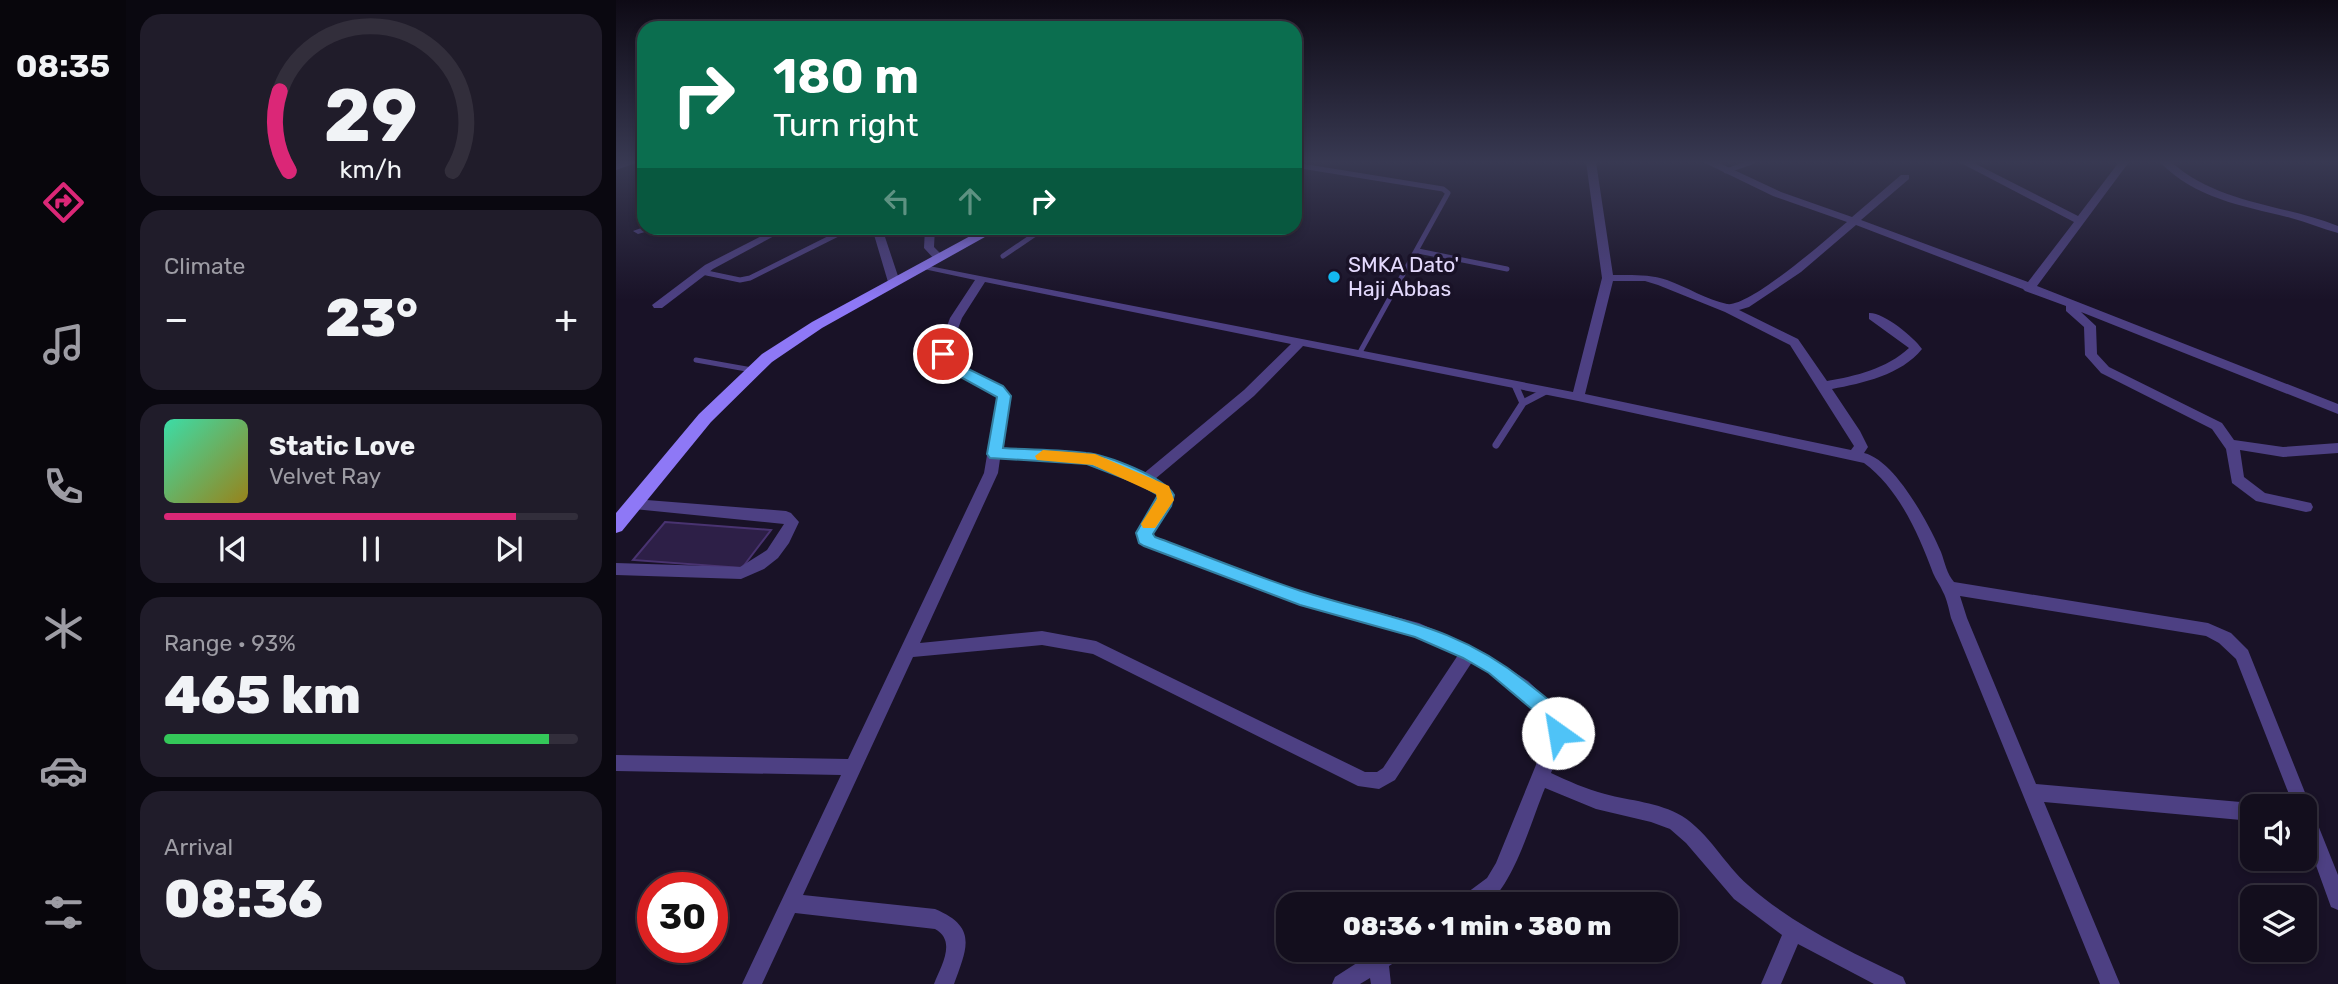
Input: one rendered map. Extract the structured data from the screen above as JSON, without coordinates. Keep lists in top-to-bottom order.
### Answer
{
  "places": ["SMKA Dato' Haji Abbas"],
  "page": {
    "tabs": "08:35",
    "turn": ["180 m", "Turn right"],
    "tile": [
      "Climate",
      ["Range · 93%", "465 km"],
      ["Arrival", "08:36"]
    ],
    "heat": ["−", "23°", "+"],
    "song": ["Static Love", "Velvet Ray"],
    "limit": "30",
    "trip": "08:36 · 1 min · 380 m",
    "gauge": ["29", "km/h"]
  }
}
